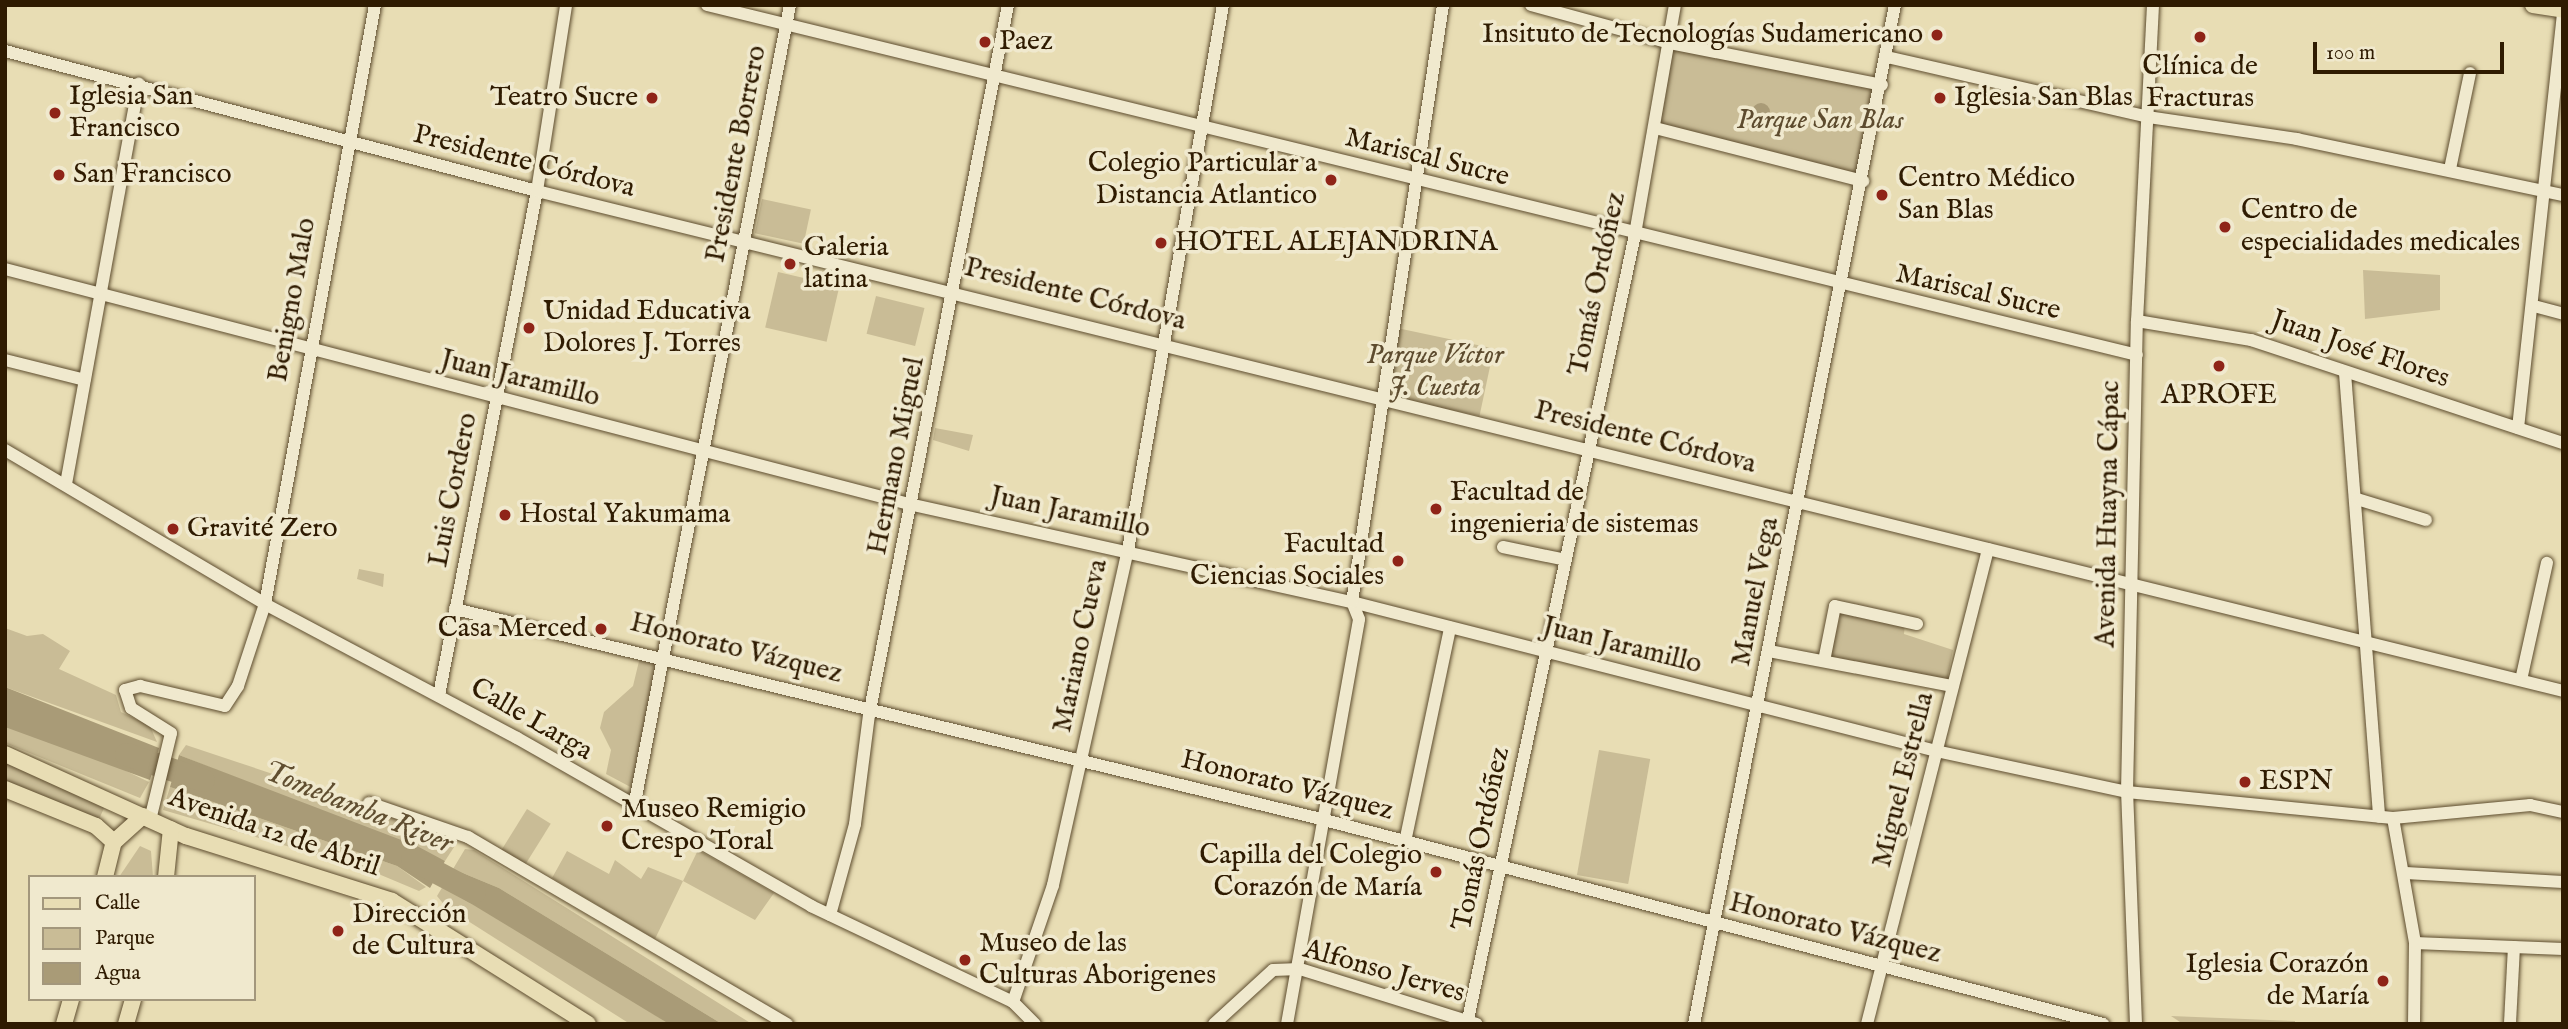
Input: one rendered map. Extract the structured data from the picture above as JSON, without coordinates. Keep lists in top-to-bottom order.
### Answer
{
  "streets": {
    "main road": ["Avenida 12 de Abril"],
    "street": [
      "Presidente Borrero",
      "Mariscal Sucre",
      "Presidente Córdova",
      "Tomás Ordóñez",
      "Benigno Malo",
      "Juan José Flores",
      "Juan Jaramillo",
      "Hermano Miguel",
      "Luis Cordero",
      "Avenida Huayna Cápac",
      "Manuel Vega",
      "Mariano Cueva",
      "Honorato Vázquez",
      "Calle Larga",
      "Miguel Estrella",
      "Alfonso Jerves"
    ]
  },
  "crossings": [
    ["Presidente Borrero", "Mariscal Sucre"],
    ["Presidente Borrero", "Presidente Córdova"],
    ["Presidente Borrero", "Juan Jaramillo"],
    ["Presidente Borrero", "Honorato Vázquez"],
    ["Presidente Borrero", "Calle Larga"],
    ["Mariscal Sucre", "Tomás Ordóñez"],
    ["Mariscal Sucre", "Hermano Miguel"],
    ["Mariscal Sucre", "Avenida Huayna Cápac"],
    ["Mariscal Sucre", "Manuel Vega"],
    ["Mariscal Sucre", "Mariano Cueva"],
    ["Presidente Córdova", "Tomás Ordóñez"],
    ["Presidente Córdova", "Benigno Malo"],
    ["Presidente Córdova", "Hermano Miguel"],
    ["Presidente Córdova", "Luis Cordero"],
    ["Presidente Córdova", "Avenida Huayna Cápac"],
    ["Presidente Córdova", "Manuel Vega"],
    ["Presidente Córdova", "Mariano Cueva"],
    ["Presidente Córdova", "Miguel Estrella"],
    ["Tomás Ordóñez", "Juan Jaramillo"],
    ["Tomás Ordóñez", "Honorato Vázquez"],
    ["Tomás Ordóñez", "Alfonso Jerves"],
    ["Benigno Malo", "Juan Jaramillo"],
    ["Benigno Malo", "Calle Larga"],
    ["Benigno Malo", "Avenida 12 de Abril"],
    ["Juan José Flores", "Avenida Huayna Cápac"],
    ["Juan Jaramillo", "Hermano Miguel"],
    ["Juan Jaramillo", "Luis Cordero"],
    ["Juan Jaramillo", "Avenida Huayna Cápac"],
    ["Juan Jaramillo", "Manuel Vega"],
    ["Juan Jaramillo", "Mariano Cueva"],
    ["Juan Jaramillo", "Miguel Estrella"],
    ["Hermano Miguel", "Honorato Vázquez"],
    ["Hermano Miguel", "Calle Larga"],
    ["Luis Cordero", "Honorato Vázquez"],
    ["Luis Cordero", "Calle Larga"],
    ["Manuel Vega", "Honorato Vázquez"],
    ["Mariano Cueva", "Honorato Vázquez"],
    ["Mariano Cueva", "Calle Larga"],
    ["Honorato Vázquez", "Miguel Estrella"]
  ],
  "water": ["Tomebamba River"],
  "parks": ["Parque San Blas", "Parque Víctor J. Cuesta"],
  "places": [
    "Insituto de Tecnologías Sudamericano",
    "Clínica de Fracturas",
    "Paez",
    "Teatro Sucre",
    "Iglesia San Blas",
    "Iglesia San Francisco",
    "San Francisco",
    "Colegio Particular a Distancia Atlantico",
    "Centro Médico San Blas",
    "Centro de especialidades medicales",
    "HOTEL ALEJANDRINA",
    "Galeria latina",
    "Unidad Educativa Dolores J. Torres",
    "APROFE",
    "Facultad de ingenieria de sistemas",
    "Hostal Yakumama",
    "Gravité Zero",
    "Facultad Ciencias Sociales",
    "Casa Merced",
    "ESPN",
    "Museo Remigio Crespo Toral",
    "Capilla del Colegio Corazón de María",
    "Dirección de Cultura",
    "Museo de las Culturas Aborigenes",
    "Iglesia Corazón de María"
  ],
  "legend": ["Calle", "Parque", "Agua"],
  "scale_bar": "100 m"
}
